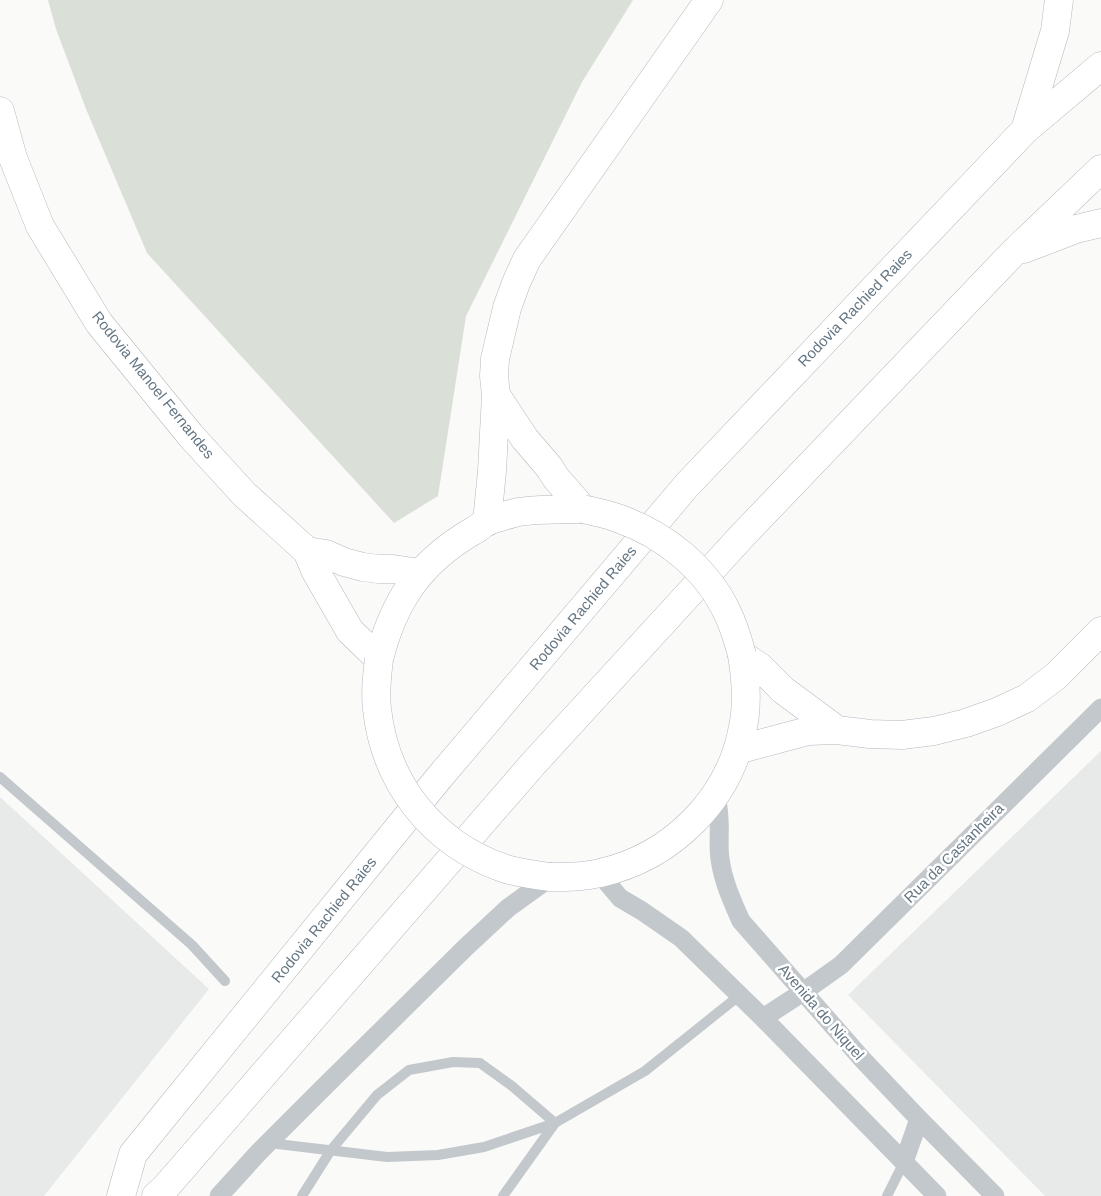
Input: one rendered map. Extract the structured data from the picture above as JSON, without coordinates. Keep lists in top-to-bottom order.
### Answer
{
  "streets": {
    "main road": ["Rodovia Rachied Raies", "Rodovia Manoel Fernandes"],
    "street": ["Rua da Castanheira", "Avenida do Niquel"]
  },
  "crossings": [
    ["Rua da Castanheira", "Avenida do Niquel"]
  ]
}
